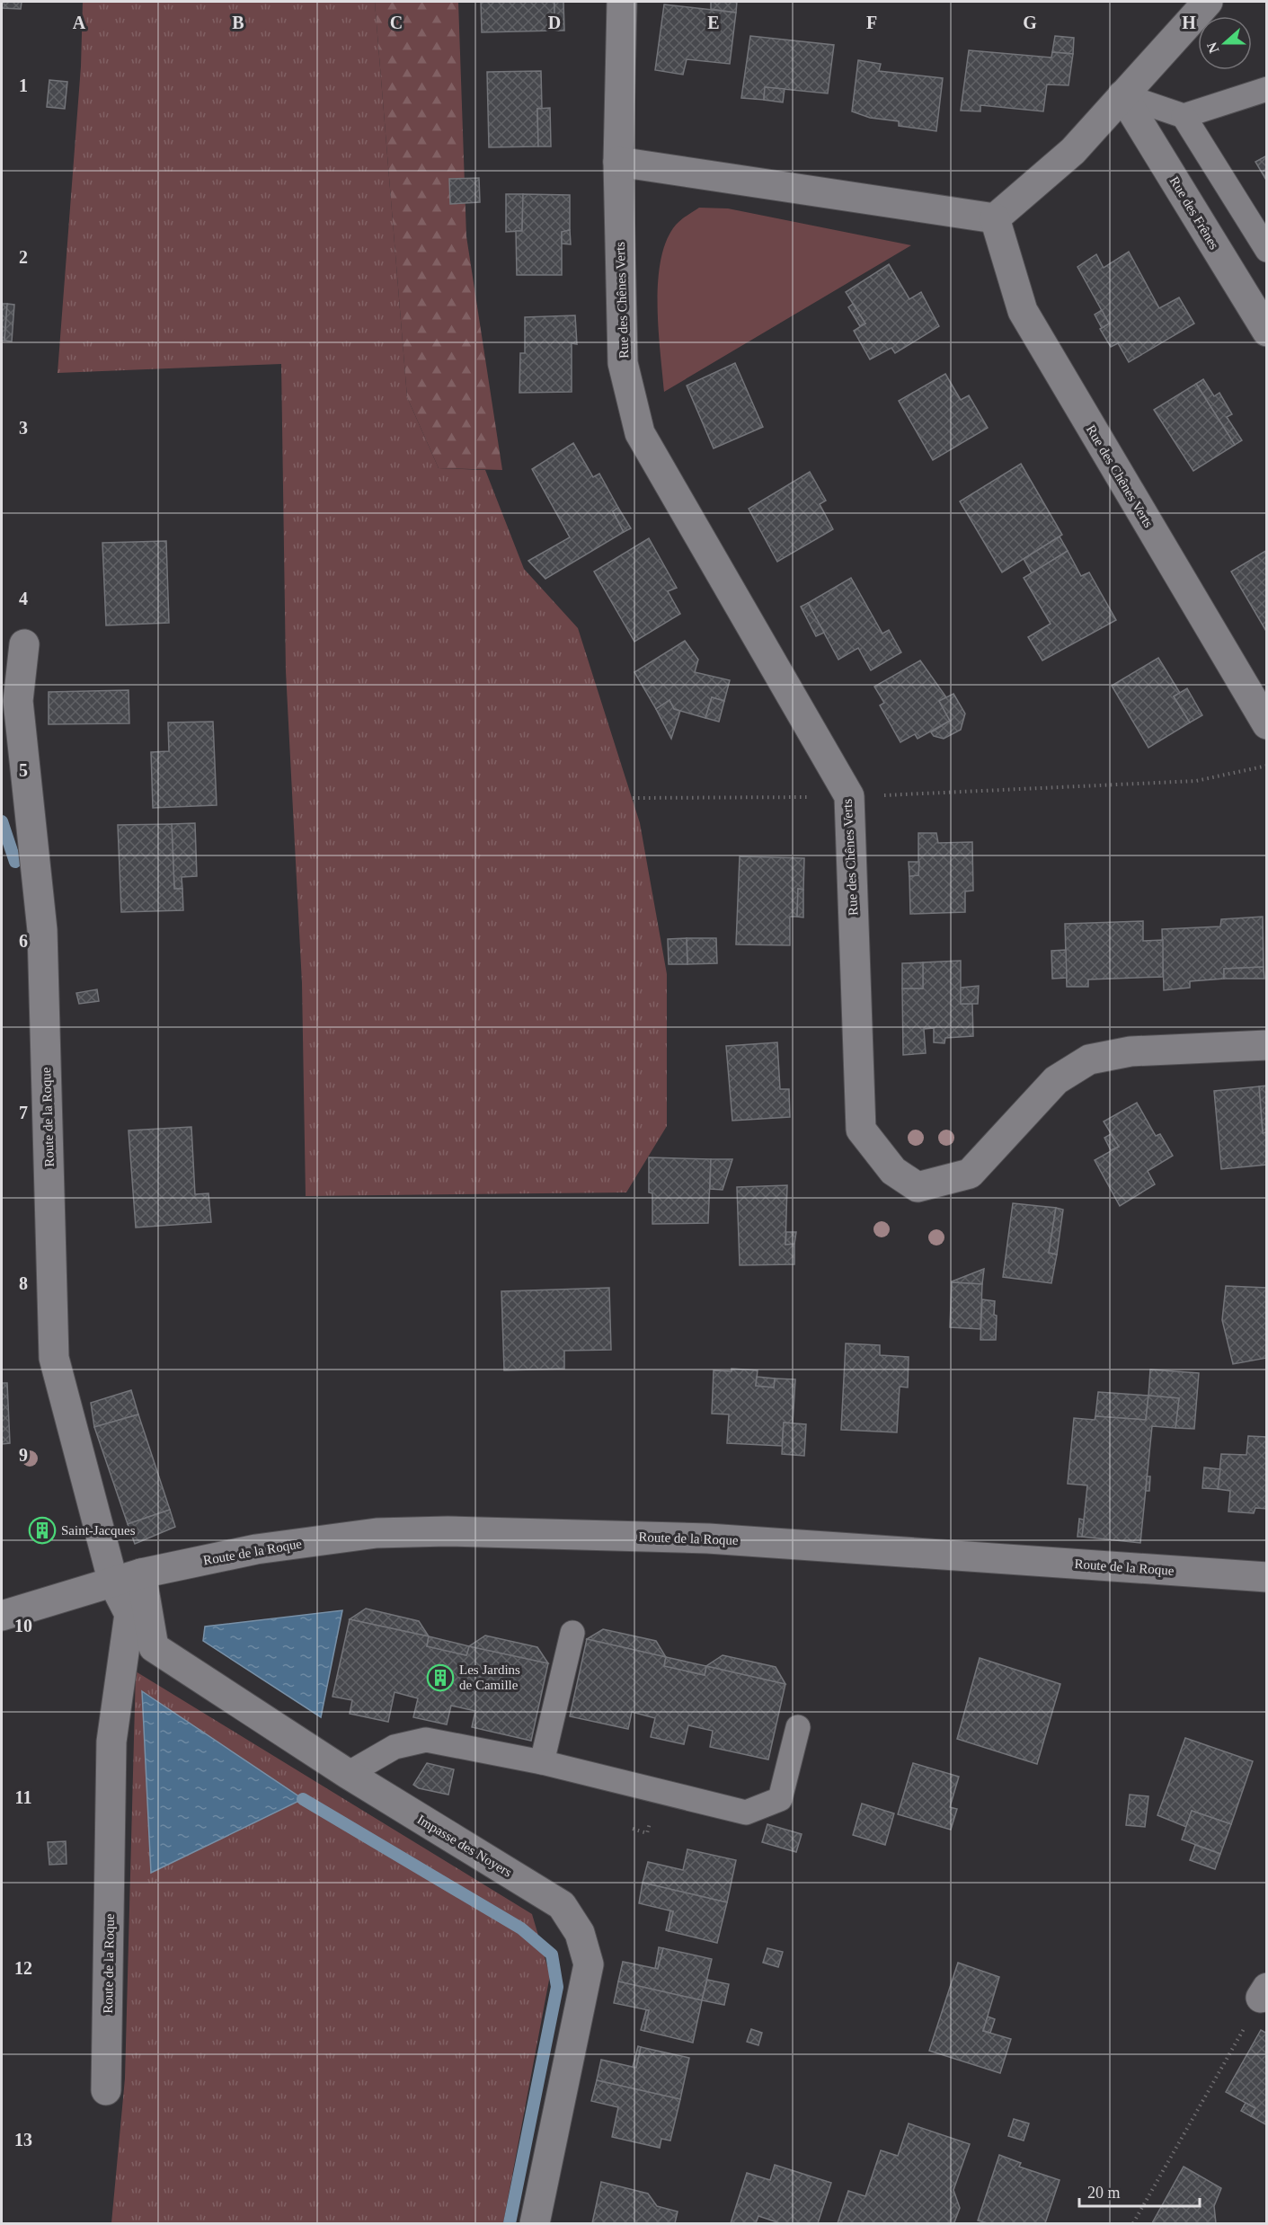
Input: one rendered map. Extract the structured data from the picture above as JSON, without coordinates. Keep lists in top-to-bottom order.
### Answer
{
  "streets": {
    "street": [
      "Rue des Frênes",
      "Rue des Chênes Verts",
      "Route de la Roque",
      "Impasse des Noyers"
    ]
  },
  "crossings": [
    ["Route de la Roque", "Impasse des Noyers"]
  ],
  "places": {
    "building": ["Saint-Jacques", "Les Jardins de Camille"]
  },
  "scale_bar": "20 m",
  "north": "left",
  "grid": {
    "columns": [
      "A",
      "B",
      "C",
      "D",
      "E",
      "F",
      "G",
      "H"
    ],
    "rows": [
      "1",
      "2",
      "3",
      "4",
      "5",
      "6",
      "7",
      "8",
      "9",
      "10",
      "11",
      "12",
      "13"
    ]
  }
}
